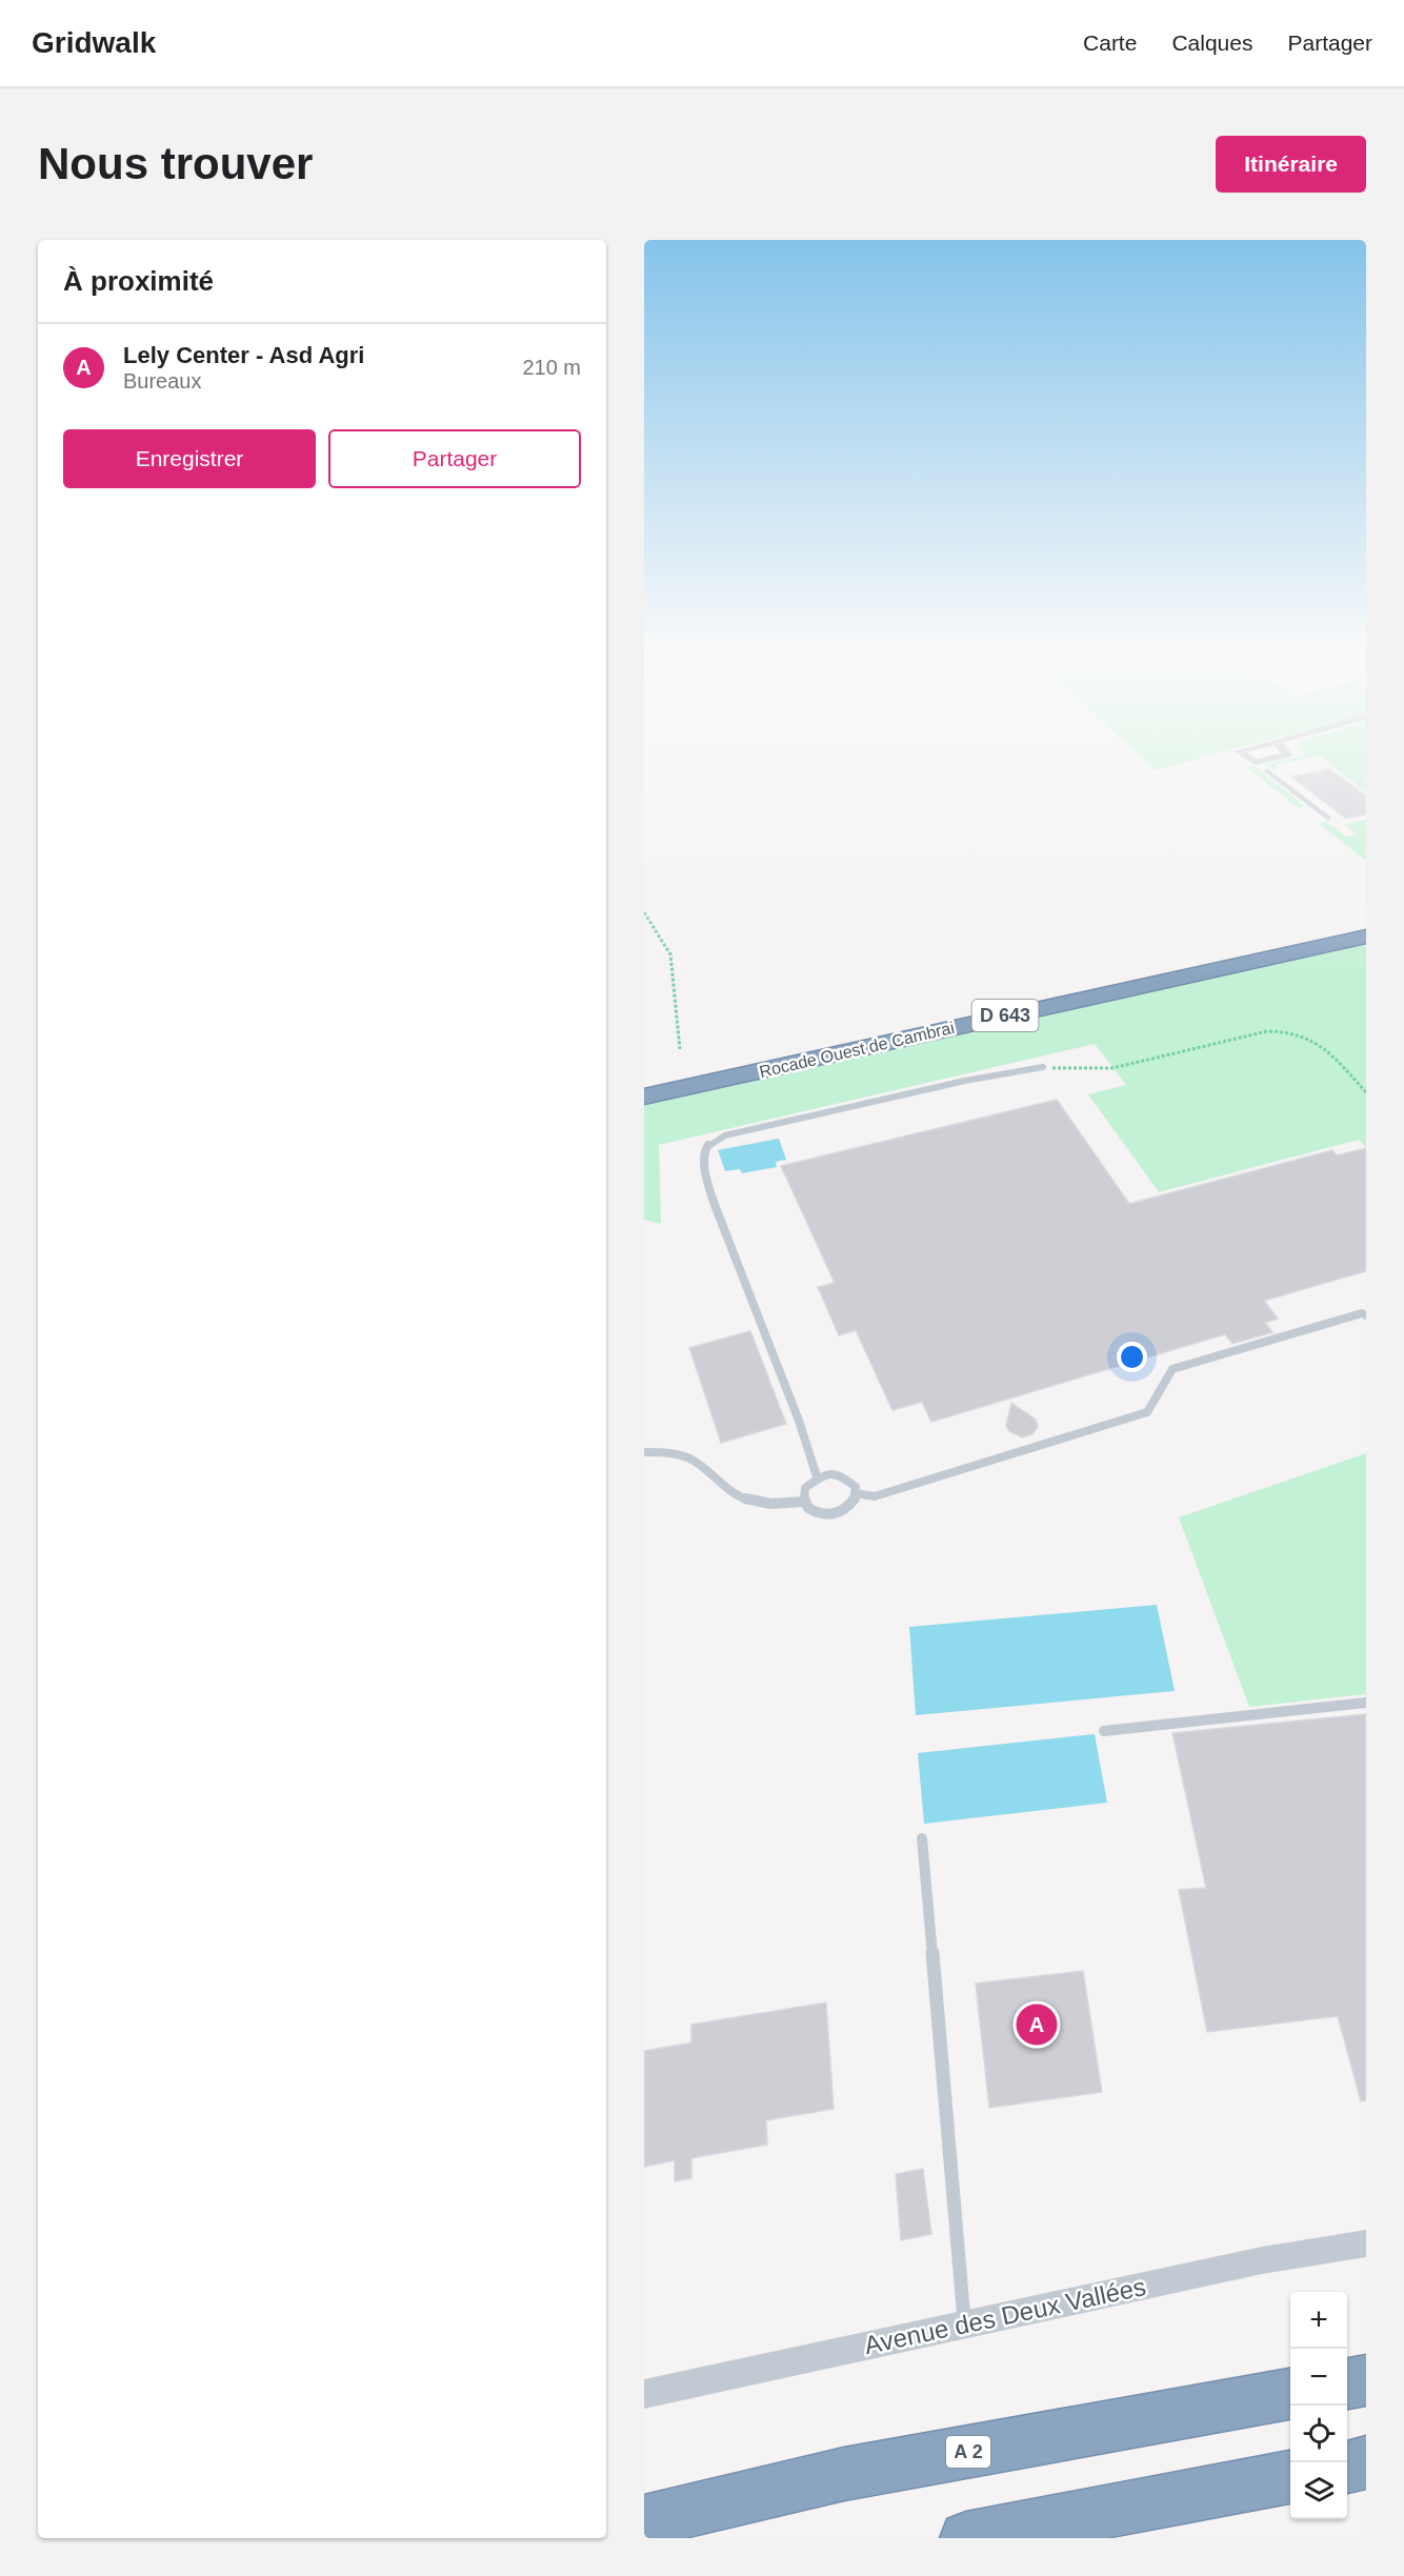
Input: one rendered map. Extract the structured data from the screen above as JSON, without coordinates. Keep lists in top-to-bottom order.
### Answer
{
  "streets": {
    "highway": ["D 643", "Rocade Ouest de Cambrai", "A 2"],
    "street": ["Avenue des Deux Vallées"]
  },
  "page": {
    "header": "Gridwalk",
    "nav": ["Carte", "Calques", "Partager"],
    "buttons": [
      "Itinéraire",
      ["Enregistrer", "Partager"]
    ],
    "title": "Nous trouver",
    "heading": "À proximité",
    "list": [
      {
        "mark": "A",
        "name": "Lely Center - Asd Agri",
        "note": "Bureaux",
        "value": "210 m"
      }
    ],
    "pins": "A",
    "map_buttons": ["+", "−"]
  }
}
